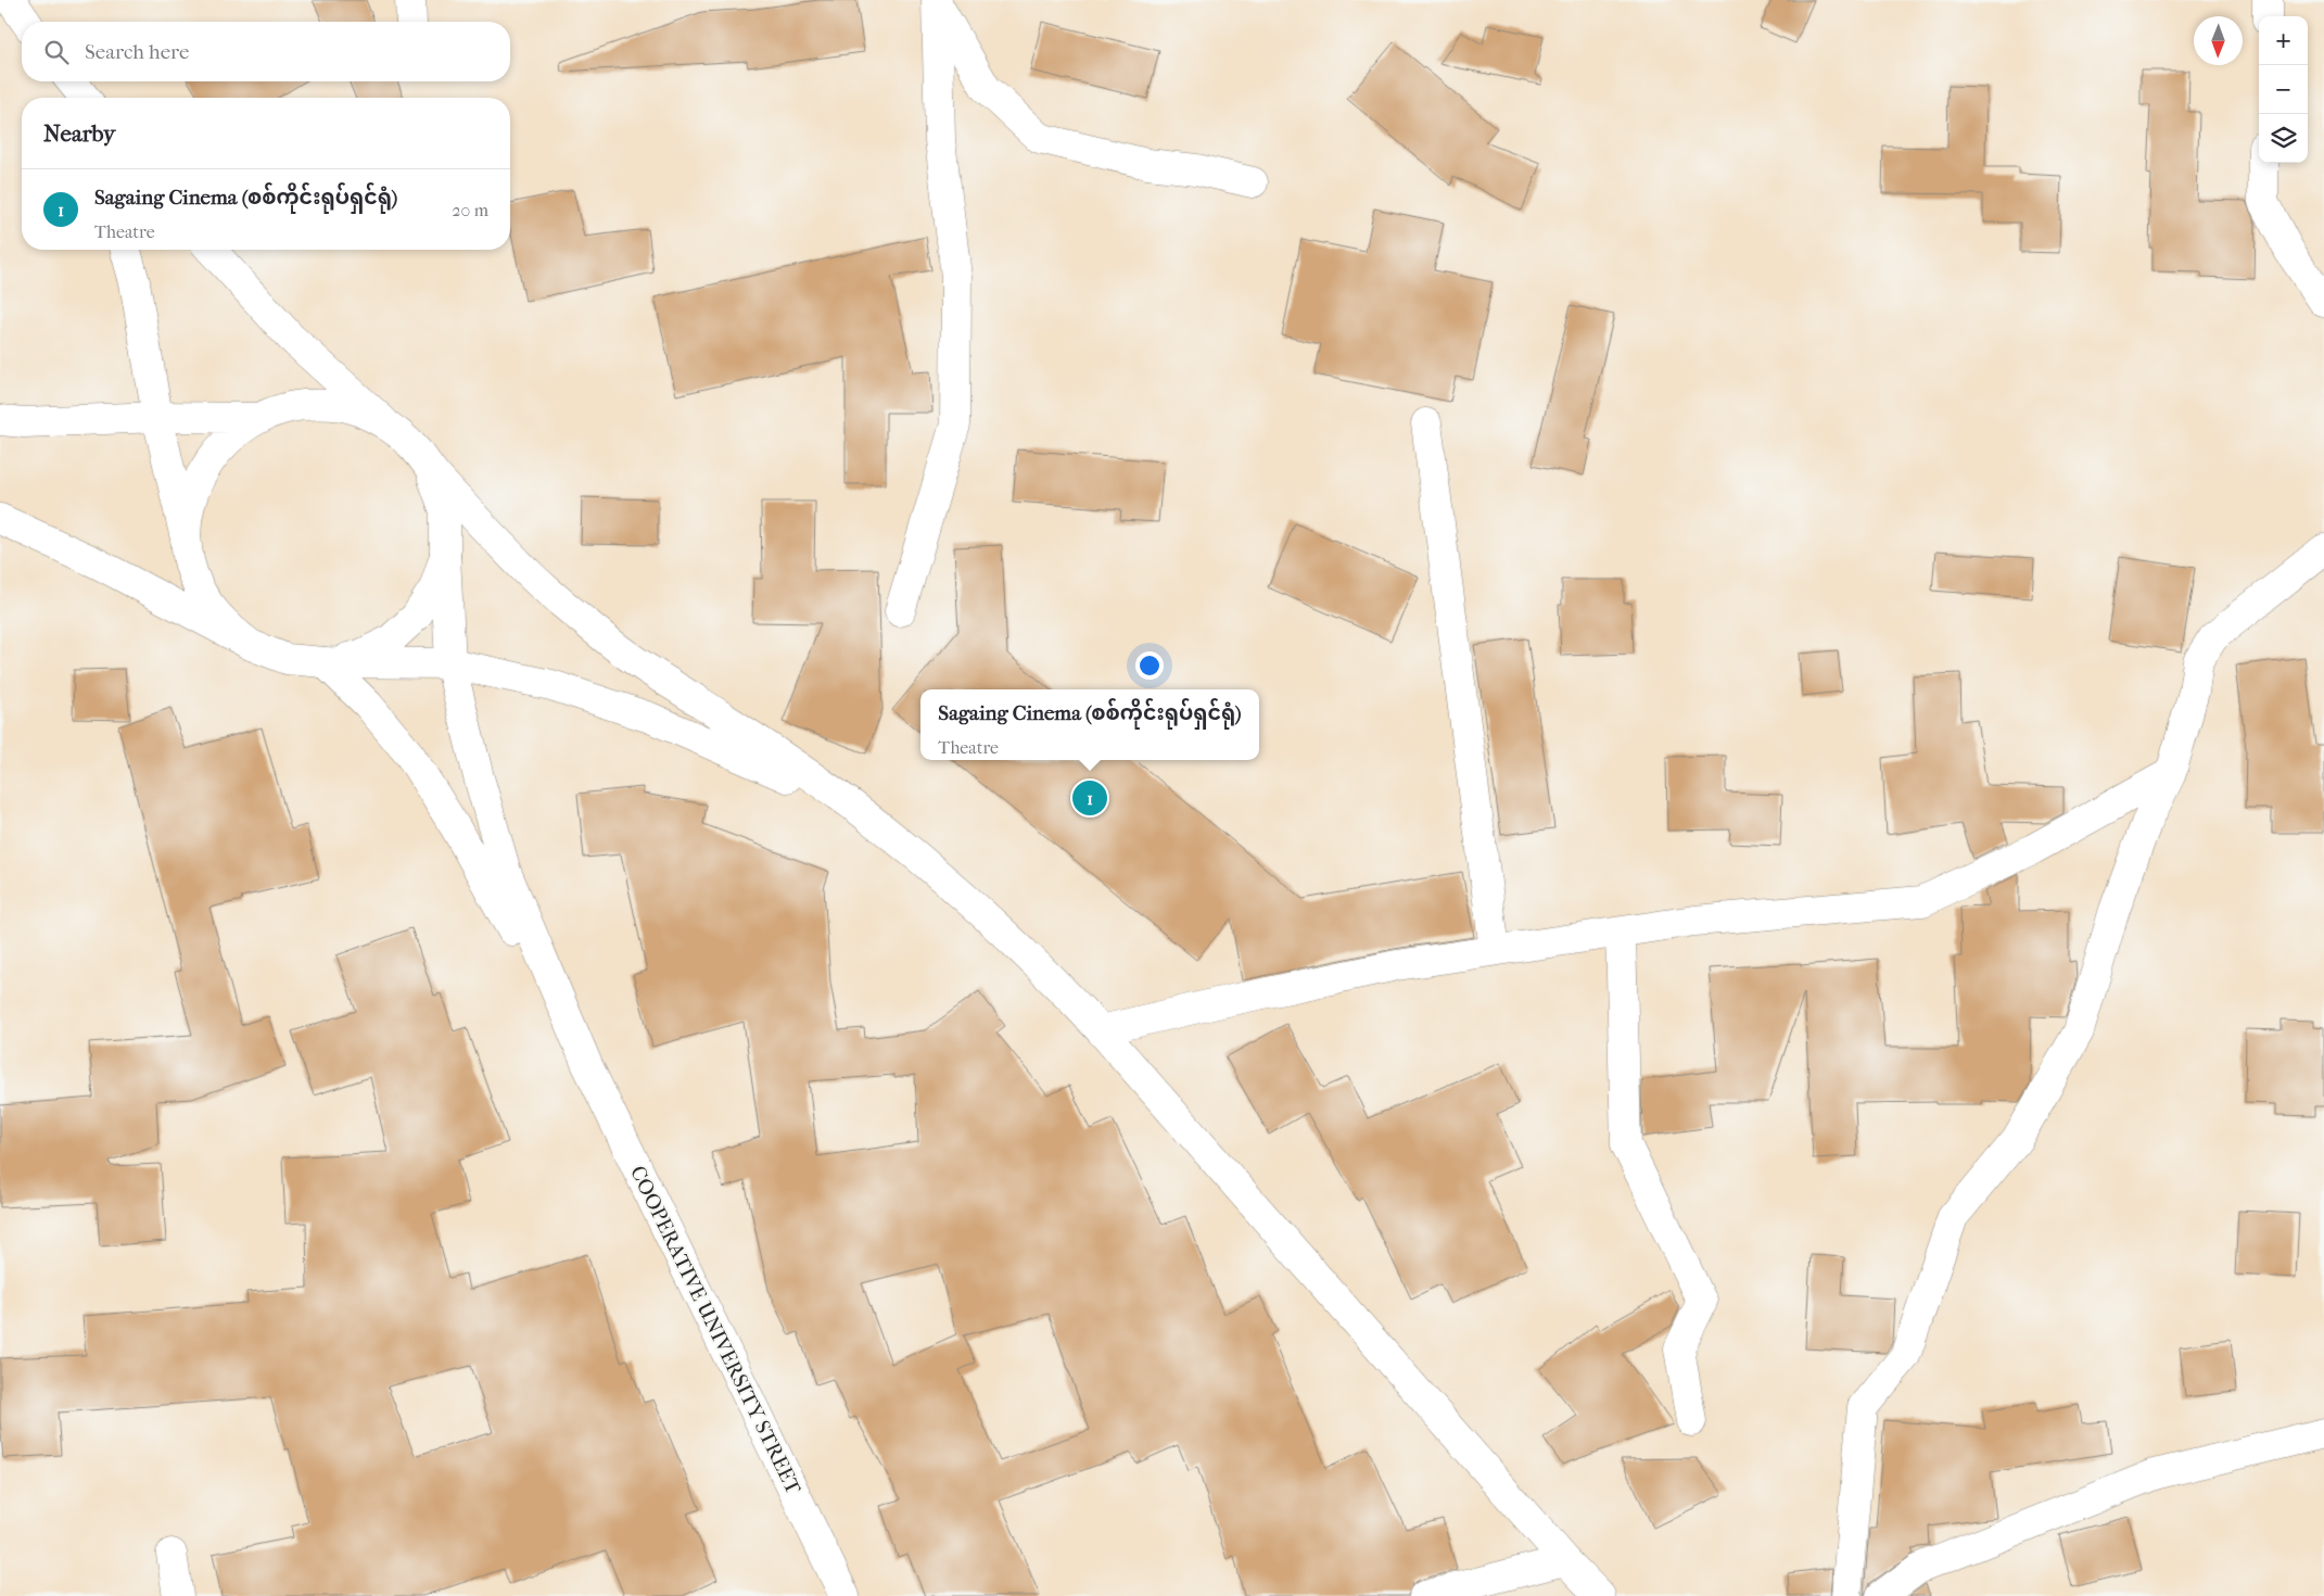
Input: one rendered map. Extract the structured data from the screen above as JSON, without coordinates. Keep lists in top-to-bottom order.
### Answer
{
  "streets": {
    "main road": ["COOPERATIVE UNIVERSITY STREET"]
  },
  "north": "bottom",
  "page": {
    "map_buttons": ["+", "−"],
    "search": "Search here",
    "heading": "Nearby",
    "list": [
      {
        "mark": "1",
        "name": "Sagaing Cinema (စစ်ကိုင်းရုပ်ရှင်ရုံ)",
        "note": "Theatre",
        "value": "20 m"
      }
    ],
    "popup": ["Sagaing Cinema (စစ်ကိုင်းရုပ်ရှင်ရုံ)", "Theatre"],
    "pins": "1"
  }
}
